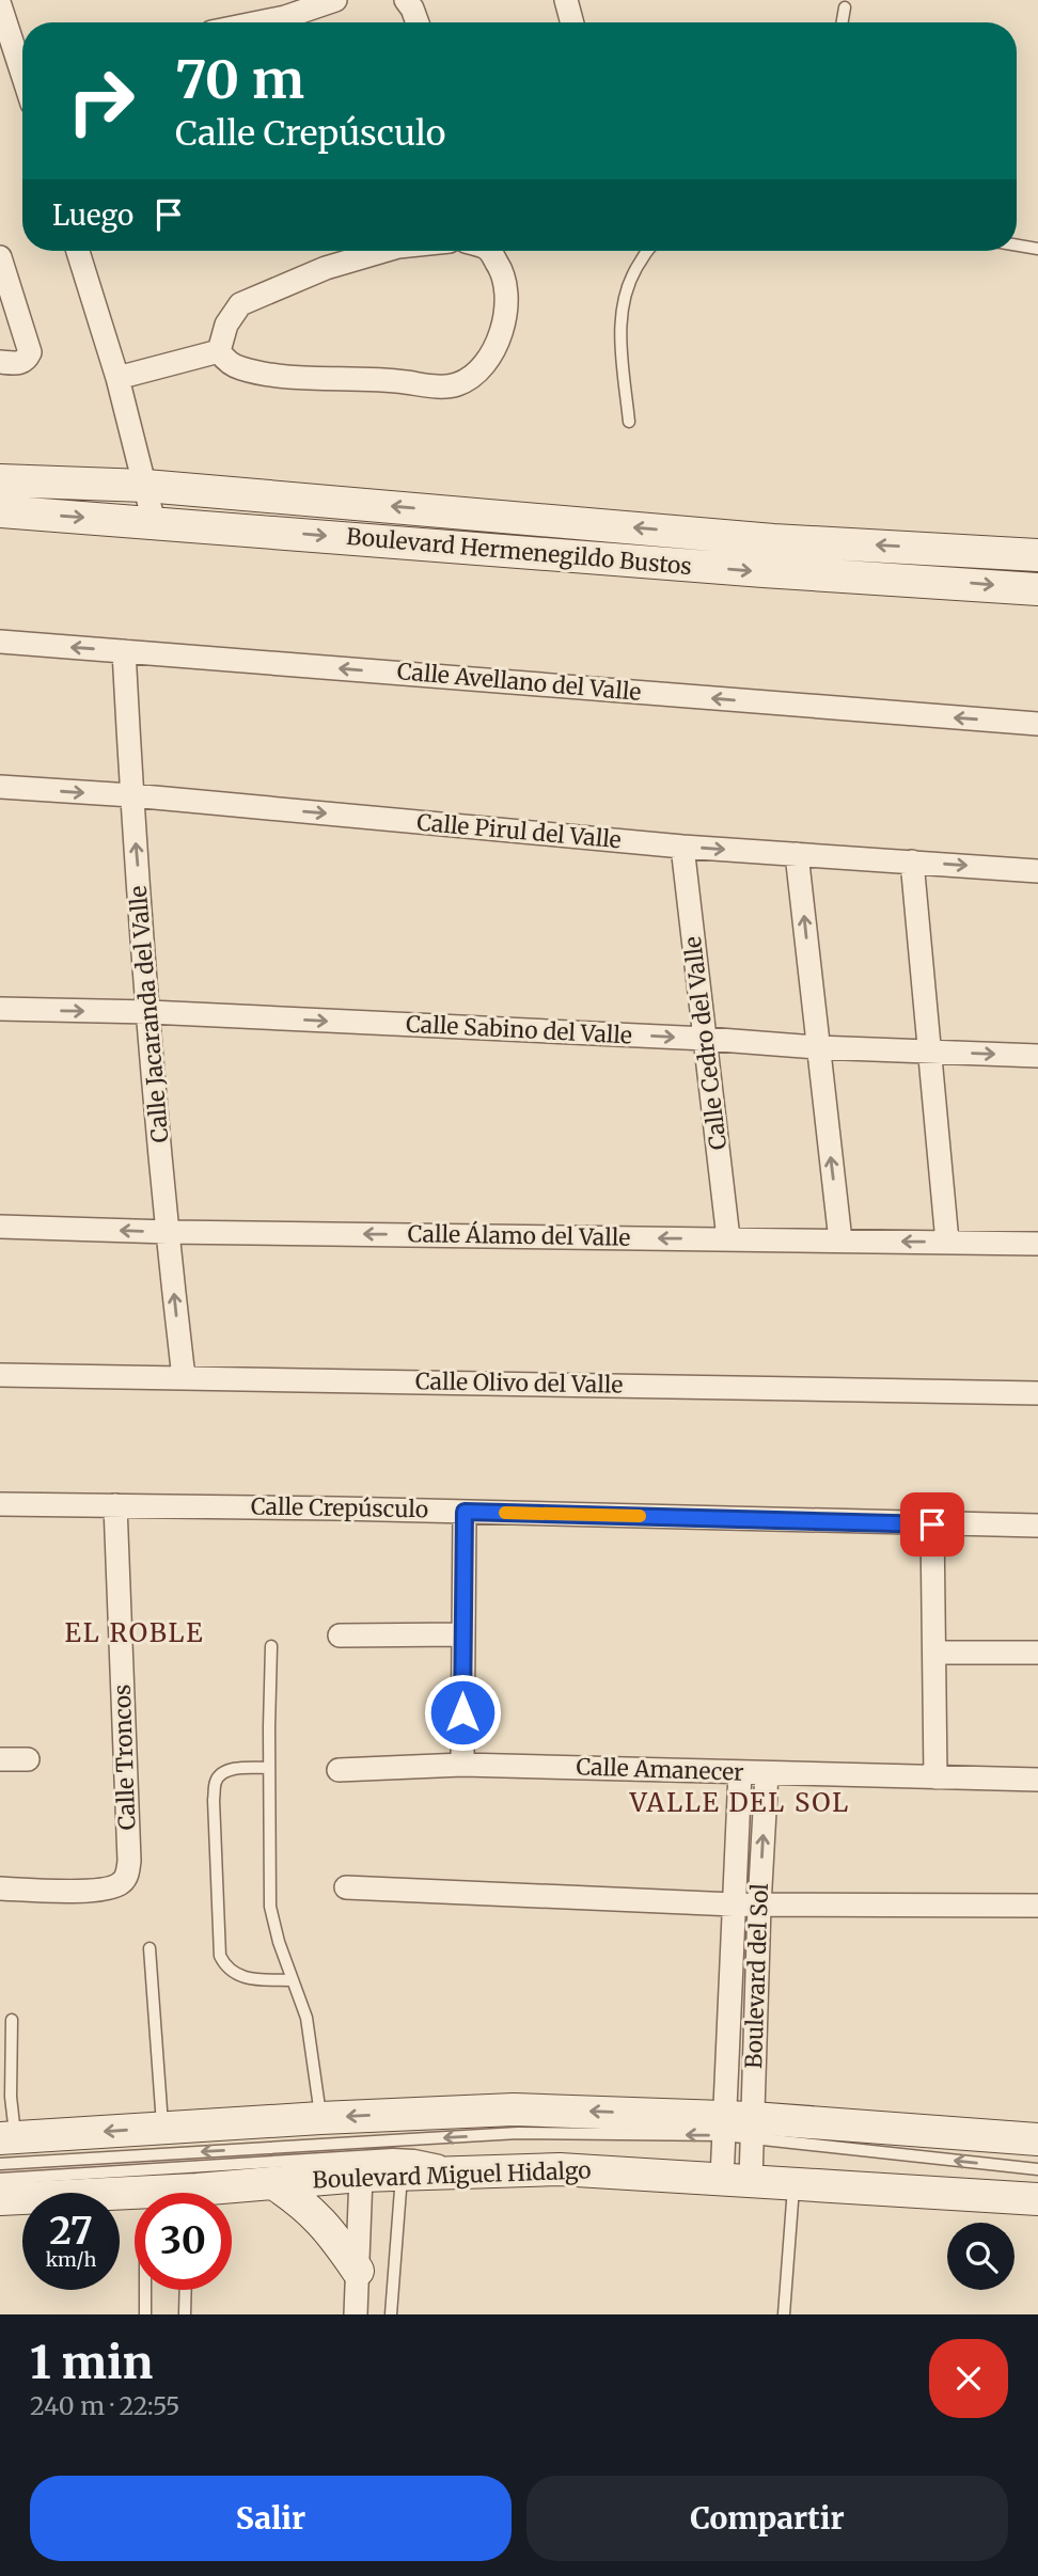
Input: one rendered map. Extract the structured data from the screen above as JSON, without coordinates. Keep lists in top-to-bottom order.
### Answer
{
  "streets": {
    "main road": ["Boulevard Hermenegildo Bustos", "Boulevard Miguel Hidalgo"],
    "street": [
      "Calle Avellano del Valle",
      "Calle Pirul del Valle",
      "Calle Jacaranda del Valle",
      "Calle Sabino del Valle",
      "Calle Cedro del Valle",
      "Calle Álamo del Valle",
      "Calle Olivo del Valle",
      "Calle Crepúsculo",
      "Calle Troncos",
      "Calle Amanecer",
      "Boulevard del Sol"
    ]
  },
  "crossings": [
    ["Calle Avellano del Valle", "Calle Jacaranda del Valle"],
    ["Calle Pirul del Valle", "Calle Jacaranda del Valle"],
    ["Calle Pirul del Valle", "Calle Cedro del Valle"],
    ["Calle Jacaranda del Valle", "Calle Sabino del Valle"],
    ["Calle Jacaranda del Valle", "Calle Álamo del Valle"],
    ["Calle Jacaranda del Valle", "Calle Olivo del Valle"],
    ["Calle Sabino del Valle", "Calle Cedro del Valle"],
    ["Calle Cedro del Valle", "Calle Álamo del Valle"],
    ["Calle Crepúsculo", "Calle Troncos"],
    ["Calle Amanecer", "Boulevard del Sol"],
    ["Boulevard del Sol", "Boulevard Miguel Hidalgo"]
  ],
  "one_way": [
    "Calle Avellano del Valle",
    "Calle Pirul del Valle",
    "Calle Jacaranda del Valle",
    "Calle Sabino del Valle",
    "Calle Álamo del Valle"
  ],
  "districts": ["EL ROBLE", "VALLE DEL SOL"],
  "page": {
    "turn": ["70 m", "Calle Crepúsculo"],
    "then": "Luego",
    "speed": "27 km/h",
    "limit": "30",
    "heading": ["1 min", "240 m · 22:55"],
    "buttons": ["Salir", "Compartir"]
  }
}
